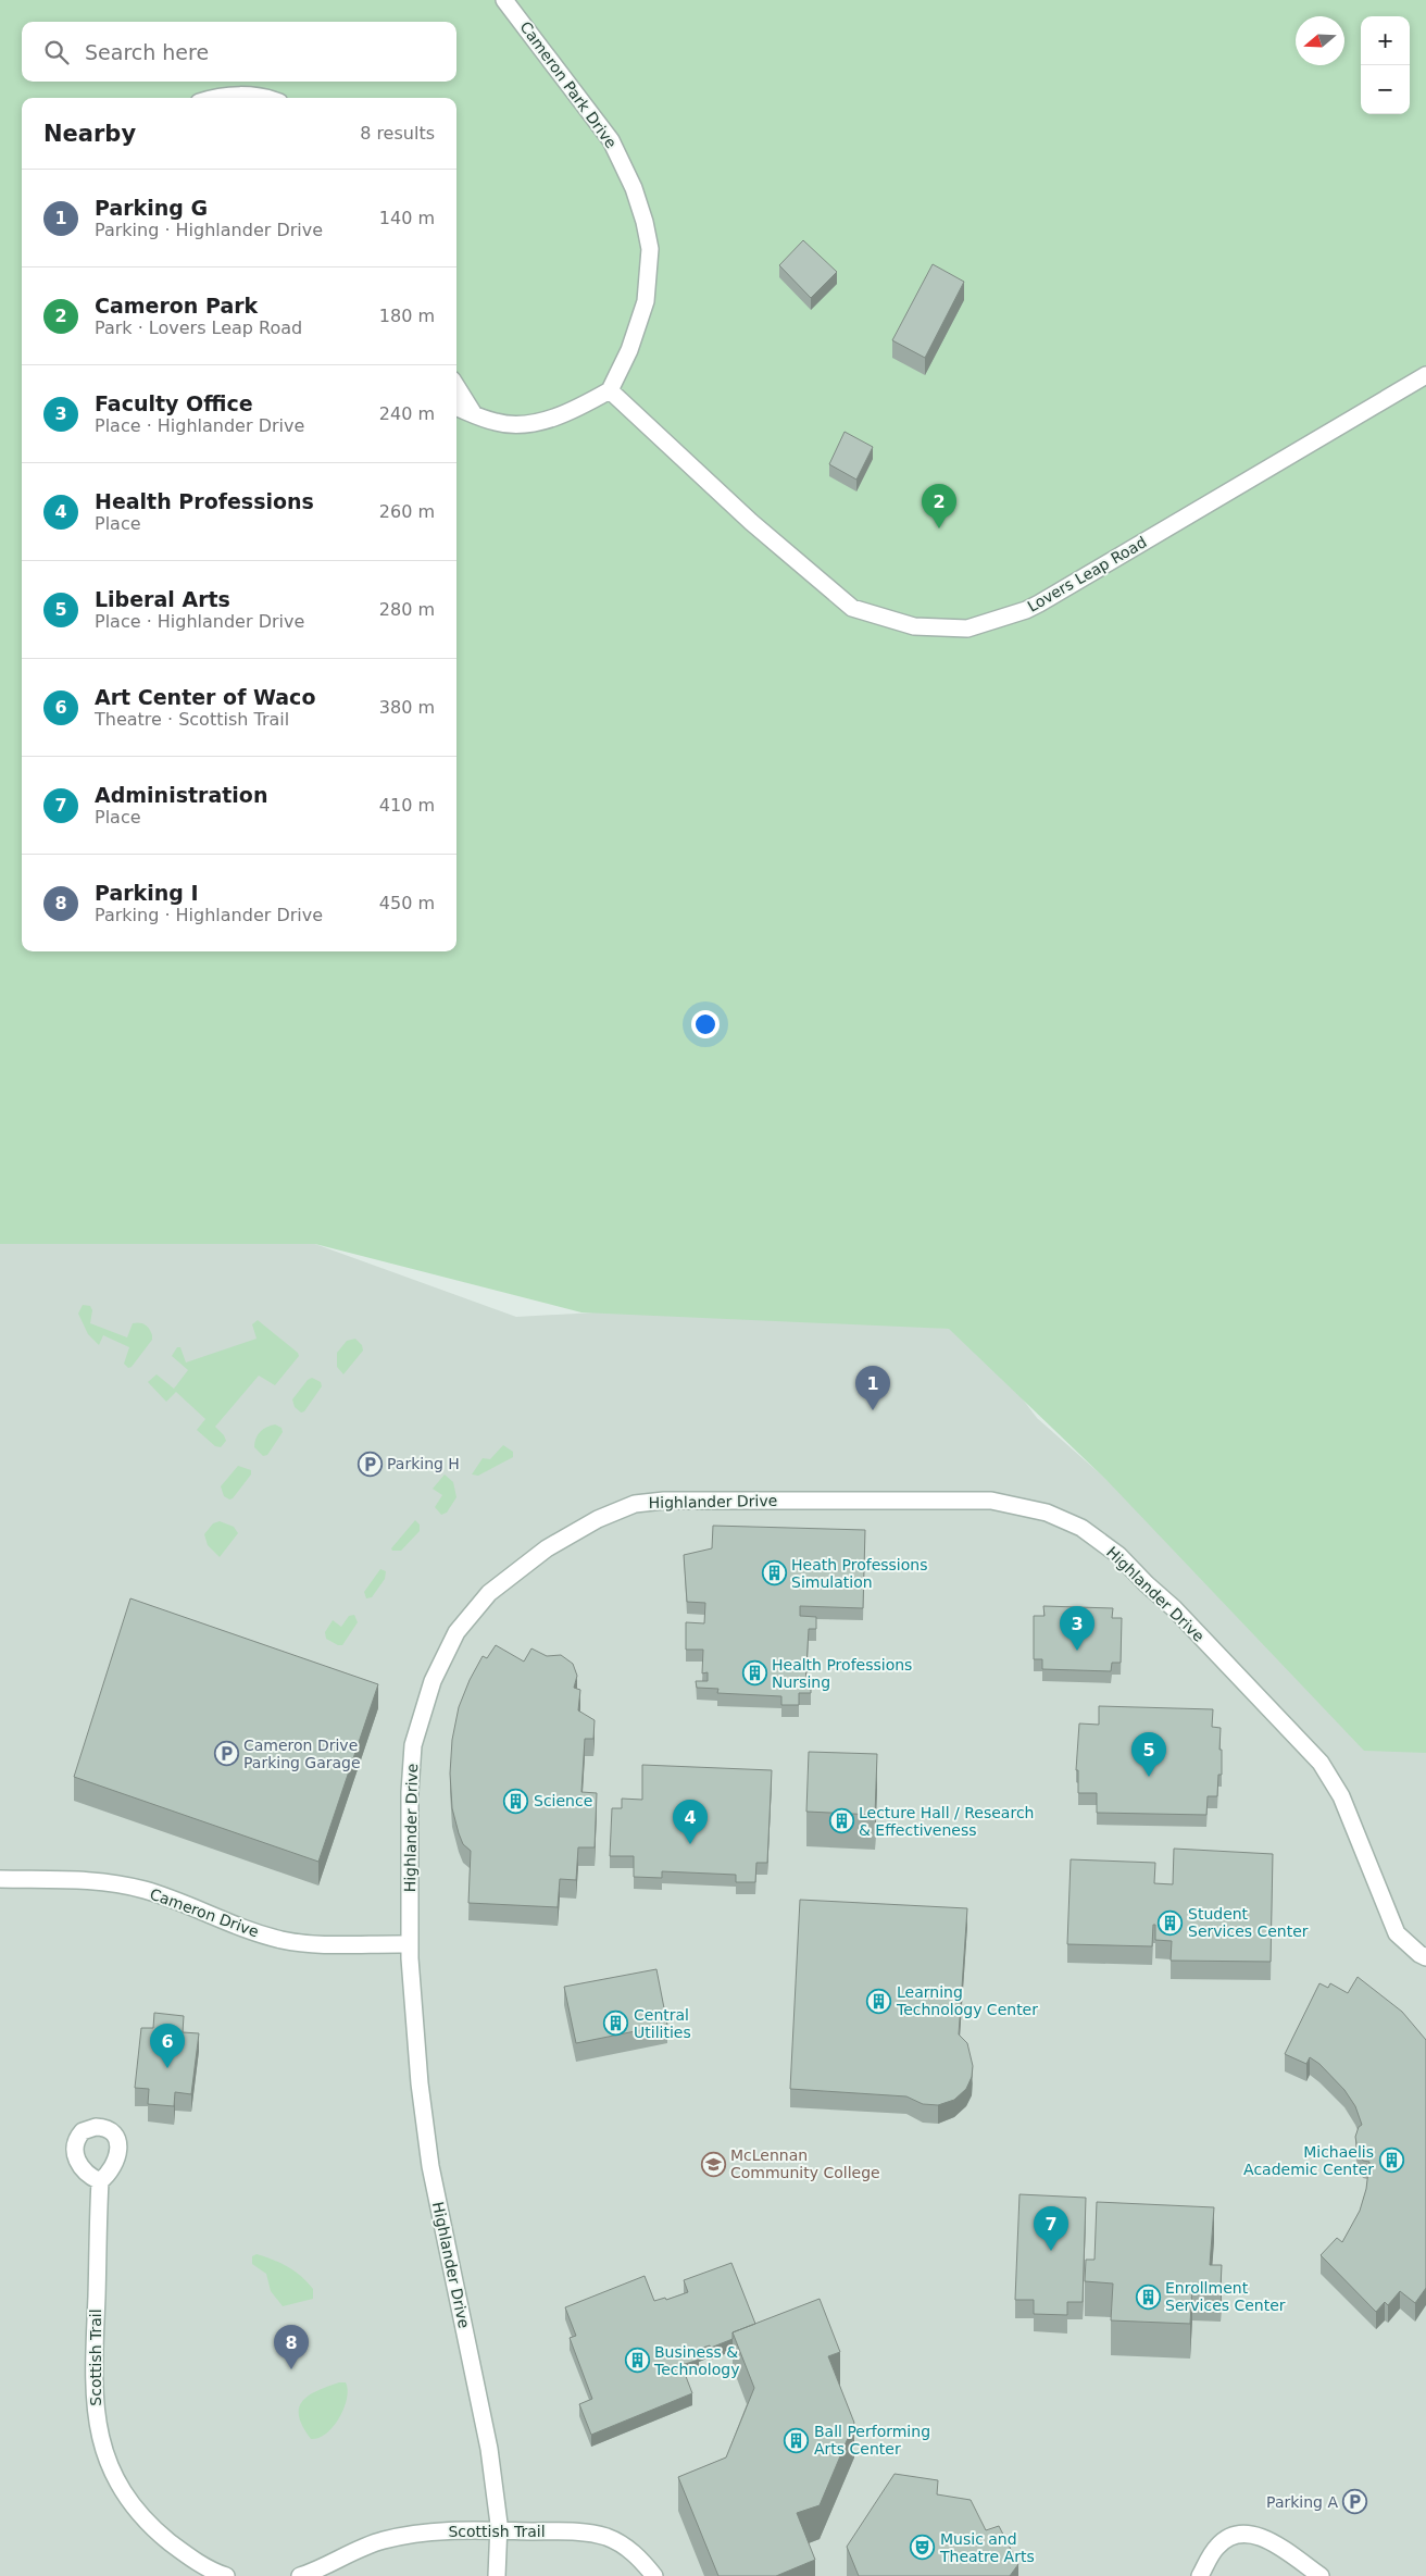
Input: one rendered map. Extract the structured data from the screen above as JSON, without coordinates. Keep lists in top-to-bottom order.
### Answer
{
  "streets": {
    "street": [
      "Cameron Park Drive",
      "Lovers Leap Road",
      "Highlander Drive",
      "Cameron Drive",
      "Scottish Trail"
    ]
  },
  "crossings": [
    ["Cameron Park Drive", "Lovers Leap Road"],
    ["Highlander Drive", "Cameron Drive"],
    ["Highlander Drive", "Scottish Trail"]
  ],
  "places": {
    "parking": ["Parking H", "Cameron Drive Parking Garage", "Parking A"],
    "building": [
      "Heath Professions Simulation",
      "Health Professions Nursing",
      "Science",
      "Lecture Hall / Research & Effectiveness",
      "Student Services Center",
      "Learning Technology Center",
      "Central Utilities",
      "Michaelis Academic Center",
      "Enrollment Services Center",
      "Business & Technology",
      "Ball Performing Arts Center"
    ],
    "school or university": ["McLennan Community College"],
    "theatre": ["Music and Theatre Arts"]
  },
  "north": "left",
  "page": {
    "map_buttons": ["+", "−"],
    "search": "Search here",
    "heading": ["Nearby", "8 results"],
    "list": [
      {
        "mark": "1",
        "name": "Parking G",
        "note": "Parking · Highlander Drive",
        "value": "140 m"
      },
      {
        "mark": "2",
        "name": "Cameron Park",
        "note": "Park · Lovers Leap Road",
        "value": "180 m"
      },
      {
        "mark": "3",
        "name": "Faculty Office",
        "note": "Place · Highlander Drive",
        "value": "240 m"
      },
      {
        "mark": "4",
        "name": "Health Professions",
        "note": "Place",
        "value": "260 m"
      },
      {
        "mark": "5",
        "name": "Liberal Arts",
        "note": "Place · Highlander Drive",
        "value": "280 m"
      },
      {
        "mark": "6",
        "name": "Art Center of Waco",
        "note": "Theatre · Scottish Trail",
        "value": "380 m"
      },
      {
        "mark": "7",
        "name": "Administration",
        "note": "Place",
        "value": "410 m"
      },
      {
        "mark": "8",
        "name": "Parking I",
        "note": "Parking · Highlander Drive",
        "value": "450 m"
      }
    ],
    "pins": [
      "2",
      "1",
      "3",
      "5",
      "4",
      "6",
      "7",
      "8"
    ]
  }
}
